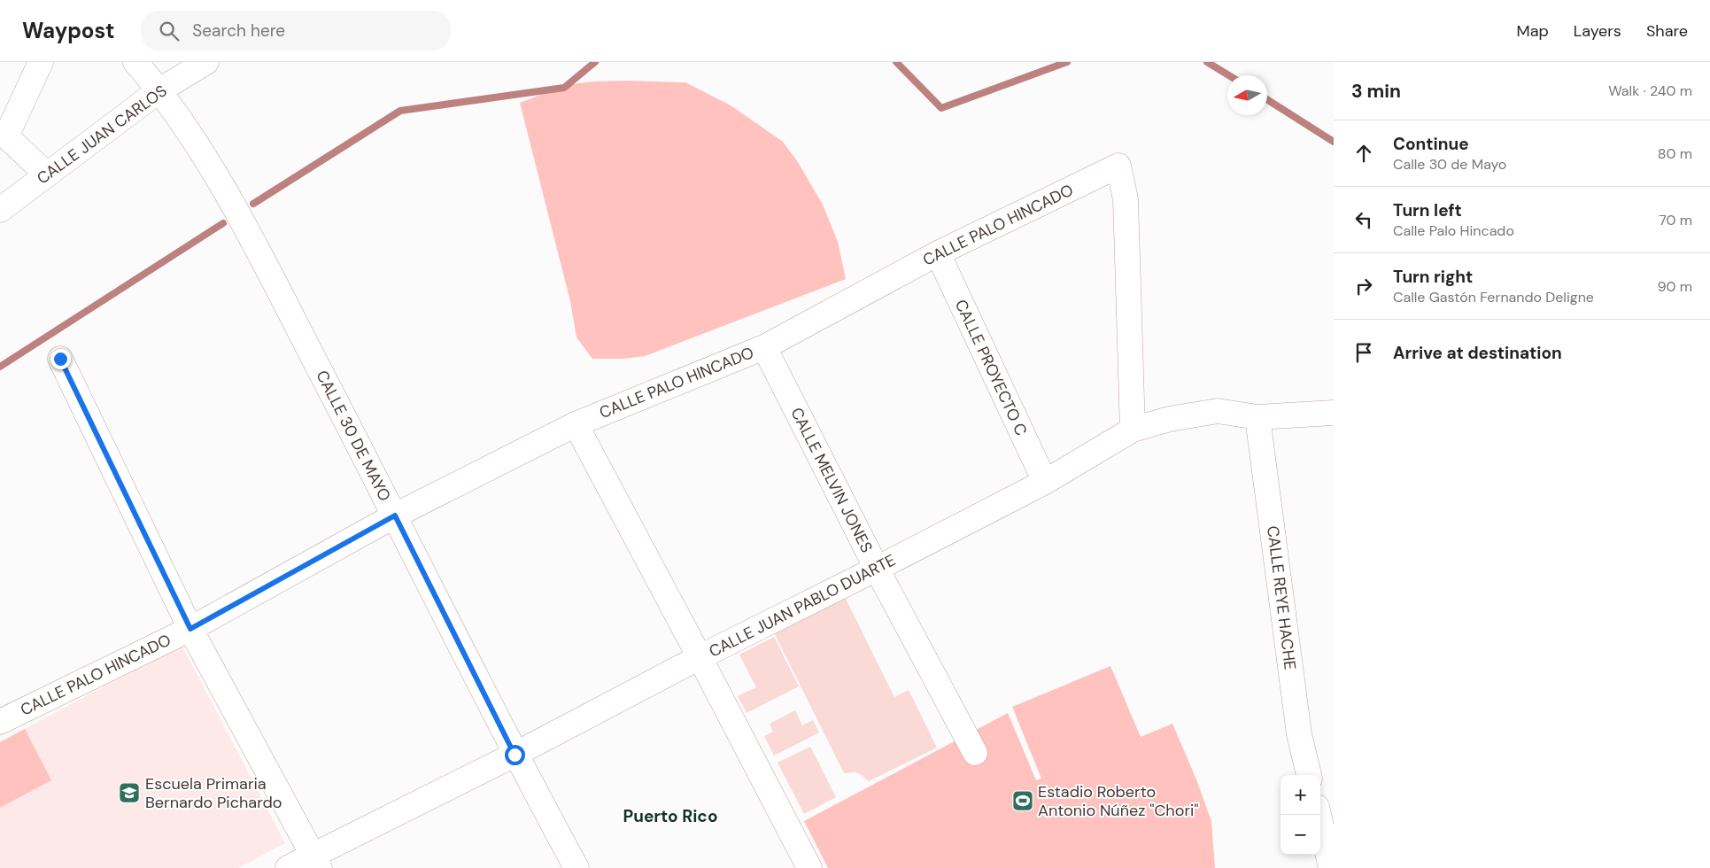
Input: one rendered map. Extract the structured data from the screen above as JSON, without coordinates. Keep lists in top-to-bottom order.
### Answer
{
  "streets": {
    "street": [
      "CALLE JUAN CARLOS",
      "CALLE PALO HINCADO",
      "CALLE PROYECTO C",
      "CALLE 30 DE MAYO",
      "CALLE MELVIN JONES",
      "CALLE REYE HACHE",
      "CALLE JUAN PABLO DUARTE"
    ]
  },
  "crossings": [
    ["CALLE JUAN CARLOS", "CALLE 30 DE MAYO"],
    ["CALLE PALO HINCADO", "CALLE PROYECTO C"],
    ["CALLE PALO HINCADO", "CALLE 30 DE MAYO"],
    ["CALLE PALO HINCADO", "CALLE MELVIN JONES"],
    ["CALLE PALO HINCADO", "CALLE JUAN PABLO DUARTE"],
    ["CALLE PROYECTO C", "CALLE JUAN PABLO DUARTE"],
    ["CALLE 30 DE MAYO", "CALLE JUAN PABLO DUARTE"],
    ["CALLE MELVIN JONES", "CALLE JUAN PABLO DUARTE"],
    ["CALLE REYE HACHE", "CALLE JUAN PABLO DUARTE"]
  ],
  "districts": ["Puerto Rico"],
  "places": {
    "school or university": ["Escuela Primaria Bernardo Pichardo"],
    "sports": ["Estadio Roberto Antonio Núñez \"Chori\""]
  },
  "north": "left",
  "page": {
    "header": "Waypost",
    "search": "Search here",
    "nav": ["Map", "Layers", "Share"],
    "heading": ["3 min", "Walk · 240 m"],
    "list": [
      ["Continue", "Calle 30 de Mayo", "80 m"],
      ["Turn left", "Calle Palo Hincado", "70 m"],
      ["Turn right", "Calle Gastón Fernando Deligne", "90 m"],
      "Arrive at destination"
    ],
    "map_buttons": ["+", "−"]
  }
}
